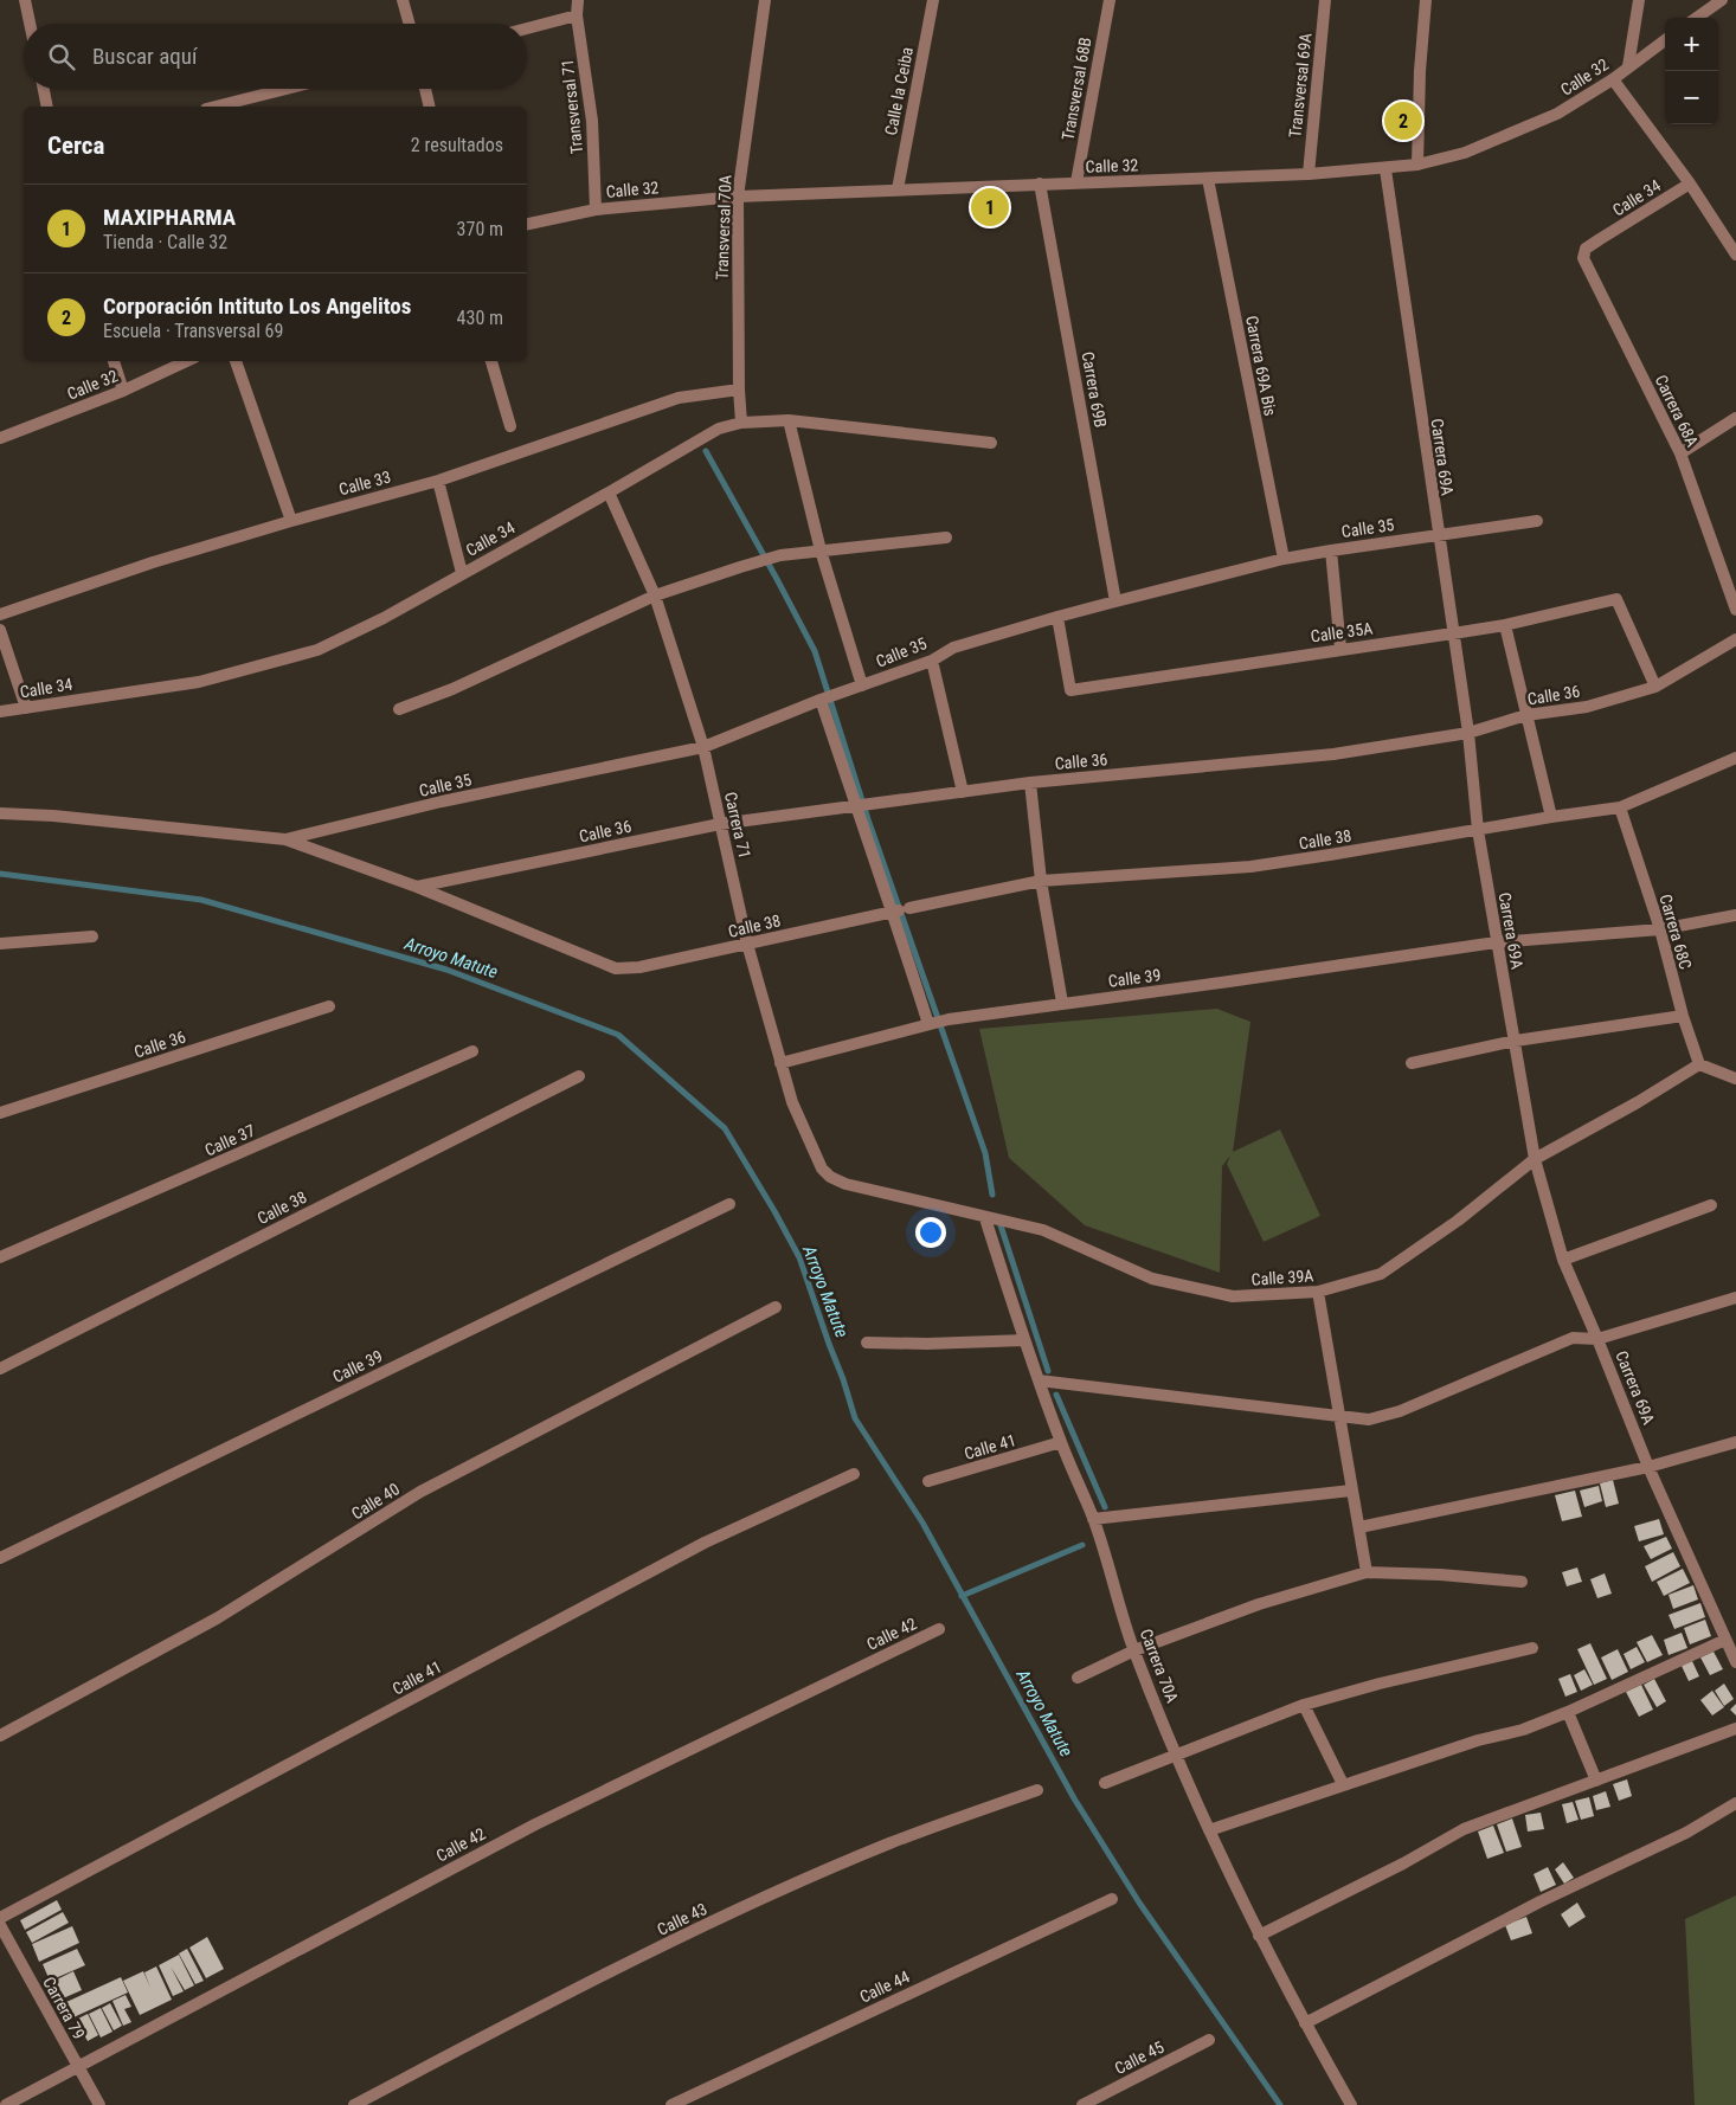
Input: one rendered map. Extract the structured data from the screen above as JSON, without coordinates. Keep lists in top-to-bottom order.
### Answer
{
  "streets": {
    "street": [
      "Calle 32",
      "Transversal 69A",
      "Transversal 68B",
      "Calle la Ceiba",
      "Transversal 71",
      "Calle 34",
      "Transversal 70A",
      "Carrera 69A Bis",
      "Carrera 69B",
      "Carrera 68A",
      "Carrera 69A",
      "Calle 33",
      "Calle 35",
      "Calle 35A",
      "Calle 36",
      "Carrera 71",
      "Calle 38",
      "Carrera 68C",
      "Calle 39",
      "Calle 37",
      "Calle 39A",
      "Calle 41",
      "Calle 40",
      "Calle 42",
      "Carrera 70A",
      "Calle 43",
      "Calle 44",
      "Carrera 79",
      "Calle 45"
    ]
  },
  "crossings": [
    ["Calle 32", "Transversal 69A"],
    ["Calle 32", "Transversal 68B"],
    ["Calle 32", "Calle la Ceiba"],
    ["Calle 32", "Transversal 71"],
    ["Calle 32", "Transversal 70A"],
    ["Calle 32", "Carrera 69A Bis"],
    ["Calle 32", "Carrera 69B"],
    ["Calle 32", "Carrera 69A"],
    ["Calle 34", "Transversal 70A"],
    ["Calle 34", "Carrera 68A"],
    ["Calle 34", "Carrera 71"],
    ["Transversal 70A", "Calle 33"],
    ["Carrera 69A Bis", "Calle 35"],
    ["Carrera 69B", "Calle 35"],
    ["Carrera 69A", "Calle 35"],
    ["Carrera 69A", "Calle 35A"],
    ["Carrera 69A", "Calle 36"],
    ["Carrera 69A", "Calle 38"],
    ["Carrera 69A", "Calle 39"],
    ["Carrera 69A", "Calle 39A"],
    ["Calle 35", "Calle 35A"],
    ["Calle 35", "Carrera 71"],
    ["Calle 35A", "Calle 36"],
    ["Calle 36", "Carrera 71"],
    ["Calle 36", "Calle 38"],
    ["Carrera 71", "Calle 38"],
    ["Carrera 71", "Calle 39"],
    ["Carrera 71", "Calle 39A"],
    ["Calle 38", "Carrera 68C"],
    ["Carrera 68C", "Calle 39"],
    ["Carrera 68C", "Calle 39A"],
    ["Calle 39A", "Carrera 70A"],
    ["Calle 41", "Carrera 70A"],
    ["Calle 42", "Carrera 79"]
  ],
  "water": ["Arroyo Matute"],
  "page": {
    "map_buttons": ["+", "−"],
    "search": "Buscar aquí",
    "pins": ["2", "1"],
    "heading": ["Cerca", "2 resultados"],
    "list": [
      {
        "mark": "1",
        "name": "MAXIPHARMA",
        "note": "Tienda · Calle 32",
        "value": "370 m"
      },
      {
        "mark": "2",
        "name": "Corporación Intituto Los Angelitos",
        "note": "Escuela · Transversal 69",
        "value": "430 m"
      }
    ]
  }
}
